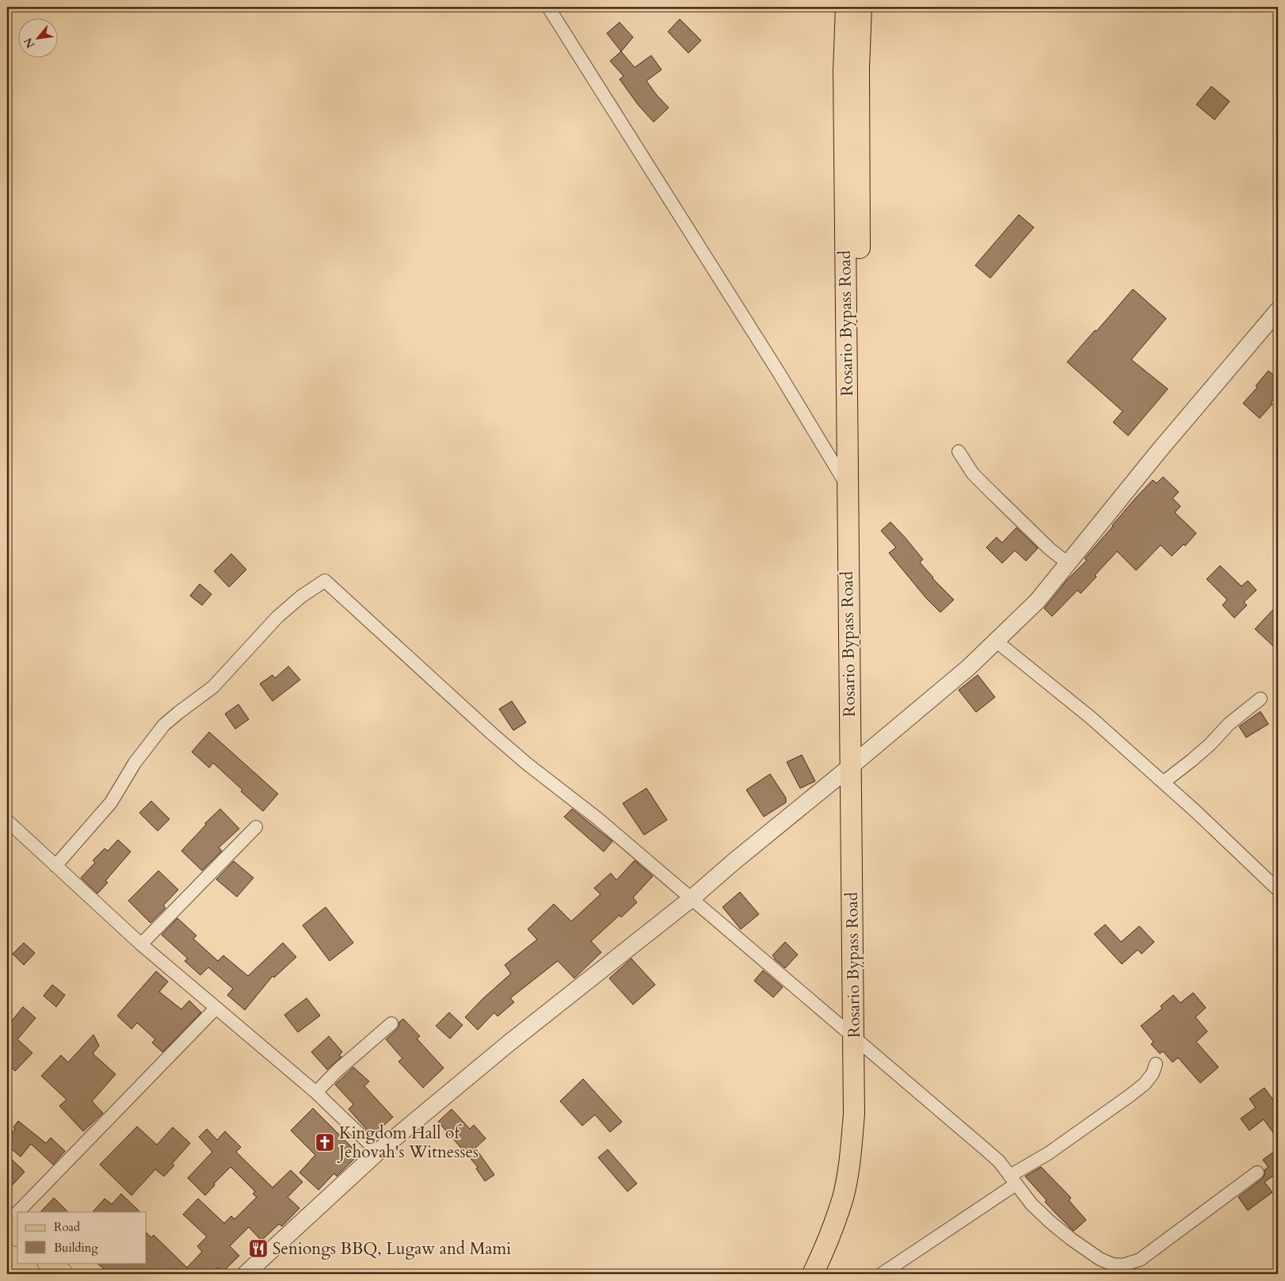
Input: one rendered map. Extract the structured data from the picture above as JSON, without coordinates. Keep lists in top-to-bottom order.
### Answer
{
  "streets": {
    "main road": ["Rosario Bypass Road"]
  },
  "places": {
    "church": ["Kingdom Hall of Jehovah's Witnesses"],
    "restaurant": ["Seniongs BBQ, Lugaw and Mami"]
  },
  "legend": ["Road", "Building"],
  "north": "bottom left"
}
